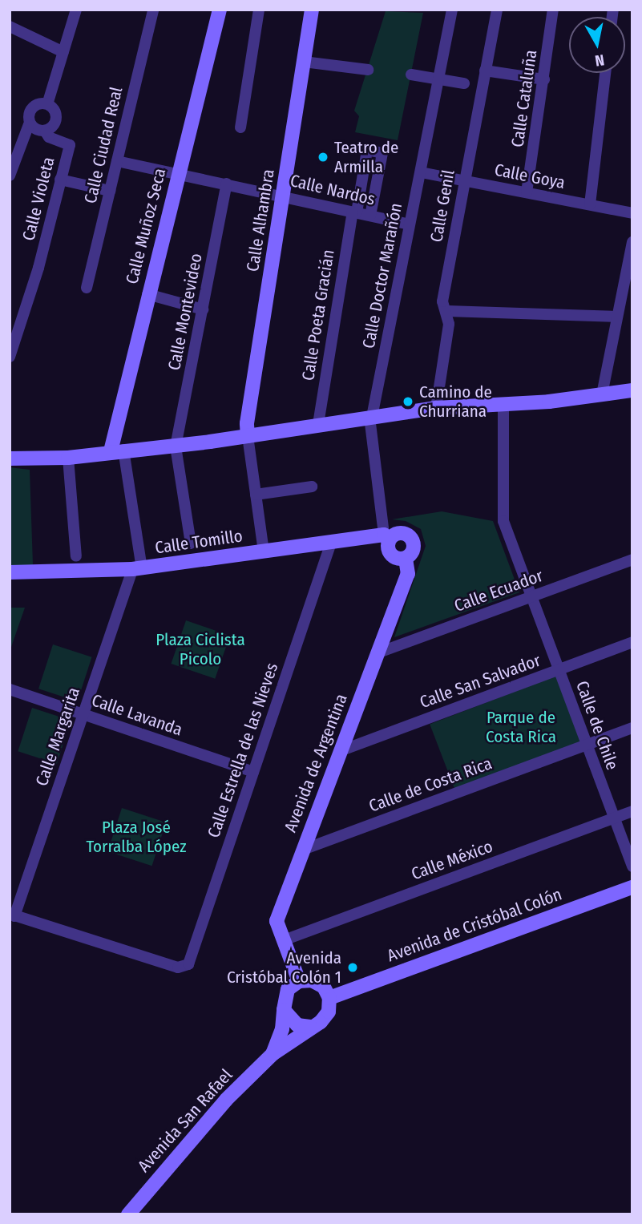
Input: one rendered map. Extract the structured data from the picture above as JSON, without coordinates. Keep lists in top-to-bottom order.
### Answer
{
  "streets": {
    "main road": [
      "Calle Alhambra",
      "Calle Muñoz Seca",
      "Calle Tomillo",
      "Avenida de Argentina",
      "Avenida de Cristóbal Colón",
      "Avenida San Rafael"
    ],
    "street": [
      "Calle Cataluña",
      "Calle Ciudad Real",
      "Calle Goya",
      "Calle Nardos",
      "Calle Violeta",
      "Calle Genil",
      "Calle Doctor Marañón",
      "Calle Montevideo",
      "Calle Poeta Gracián",
      "Calle Ecuador",
      "Calle San Salvador",
      "Calle Lavanda",
      "Calle de Chile",
      "Calle Margarita",
      "Calle Estrella de las Nieves",
      "Calle de Costa Rica",
      "Calle México"
    ]
  },
  "crossings": [
    ["Calle Cataluña", "Calle Goya"],
    ["Calle Ciudad Real", "Calle Nardos"],
    ["Calle Goya", "Calle Genil"],
    ["Calle Goya", "Calle Doctor Marañón"],
    ["Calle Nardos", "Calle Alhambra"],
    ["Calle Nardos", "Calle Muñoz Seca"],
    ["Calle Nardos", "Calle Doctor Marañón"],
    ["Calle Nardos", "Calle Montevideo"],
    ["Calle Nardos", "Calle Poeta Gracián"],
    ["Calle Muñoz Seca", "Calle Margarita"],
    ["Calle Doctor Marañón", "Calle Tomillo"],
    ["Calle Doctor Marañón", "Avenida de Argentina"],
    ["Calle Tomillo", "Calle Margarita"],
    ["Calle Tomillo", "Calle Estrella de las Nieves"],
    ["Calle Tomillo", "Avenida de Argentina"],
    ["Calle Ecuador", "Calle de Chile"],
    ["Calle Ecuador", "Avenida de Argentina"],
    ["Calle San Salvador", "Calle de Chile"],
    ["Calle San Salvador", "Avenida de Argentina"],
    ["Calle Lavanda", "Calle Margarita"],
    ["Calle Lavanda", "Calle Estrella de las Nieves"],
    ["Calle de Chile", "Calle de Costa Rica"],
    ["Calle de Chile", "Calle México"],
    ["Calle Margarita", "Calle Estrella de las Nieves"],
    ["Avenida de Argentina", "Calle de Costa Rica"],
    ["Avenida de Argentina", "Calle México"],
    ["Avenida de Argentina", "Avenida de Cristóbal Colón"],
    ["Avenida de Argentina", "Avenida San Rafael"],
    ["Avenida de Cristóbal Colón", "Avenida San Rafael"]
  ],
  "parks": ["Plaza Ciclista Picolo", "Parque de Costa Rica", "Plaza José Torralba López"],
  "places": ["Teatro de Armilla", "Camino de Churriana", "Avenida Cristóbal Colón 1"],
  "north": "bottom"
}
